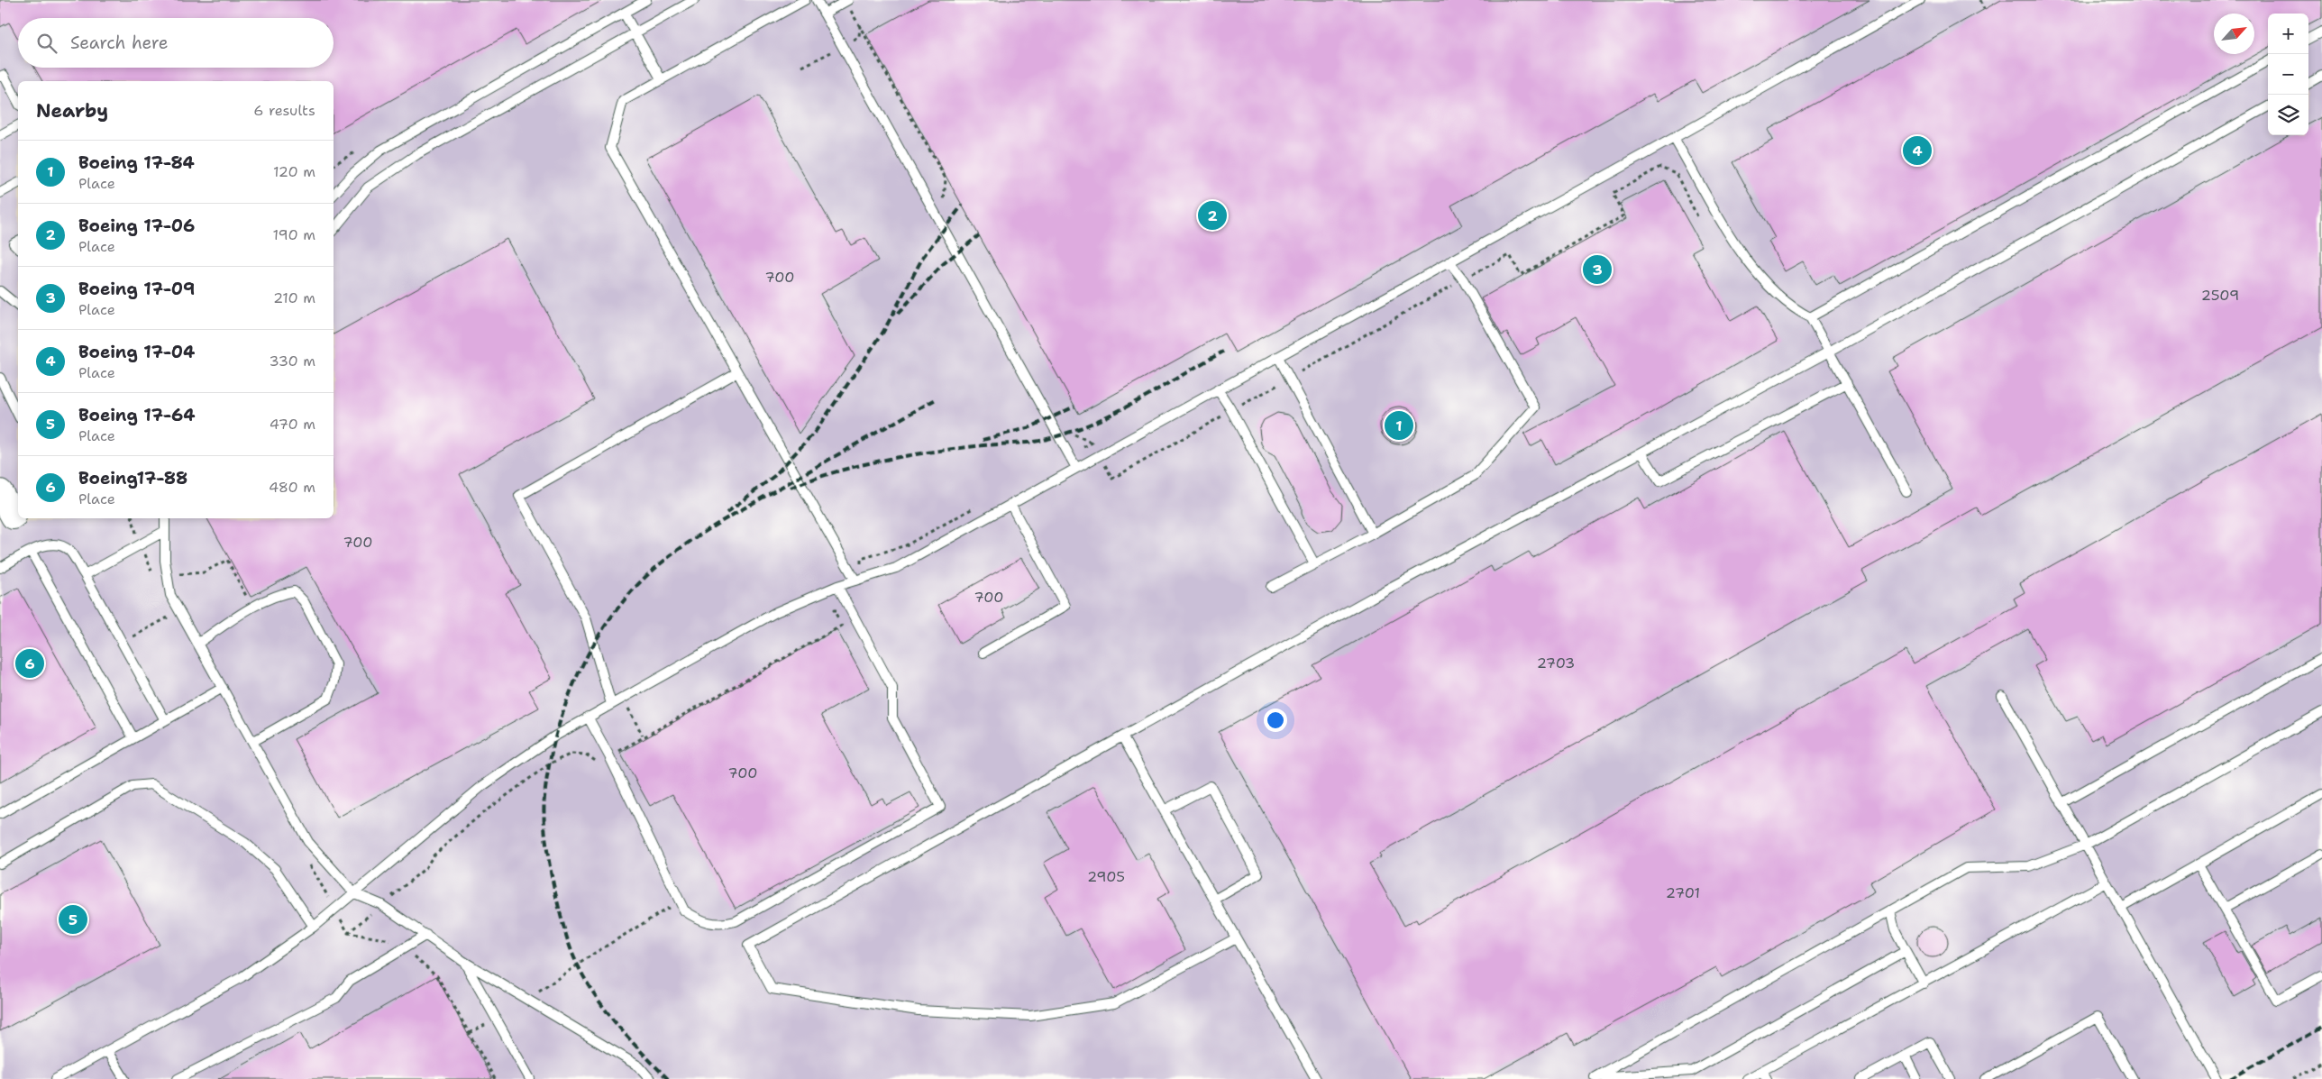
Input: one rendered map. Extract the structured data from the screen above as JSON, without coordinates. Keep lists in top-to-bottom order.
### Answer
{
  "house_numbers": [
    "700",
    "2509",
    "700",
    "700",
    "2703",
    "700",
    "2905",
    "2701"
  ],
  "north": "top right",
  "page": {
    "map_buttons": ["+", "−"],
    "search": "Search here",
    "heading": ["Nearby", "6 results"],
    "pins": [
      "4",
      "2",
      "3",
      "1",
      "6",
      "5"
    ],
    "list": [
      {
        "mark": "1",
        "name": "Boeing 17-84",
        "note": "Place",
        "value": "120 m"
      },
      {
        "mark": "2",
        "name": "Boeing 17-06",
        "note": "Place",
        "value": "190 m"
      },
      {
        "mark": "3",
        "name": "Boeing 17-09",
        "note": "Place",
        "value": "210 m"
      },
      {
        "mark": "4",
        "name": "Boeing 17-04",
        "note": "Place",
        "value": "330 m"
      },
      {
        "mark": "5",
        "name": "Boeing 17-64",
        "note": "Place",
        "value": "470 m"
      },
      {
        "mark": "6",
        "name": "Boeing17-88",
        "note": "Place",
        "value": "480 m"
      }
    ]
  }
}
